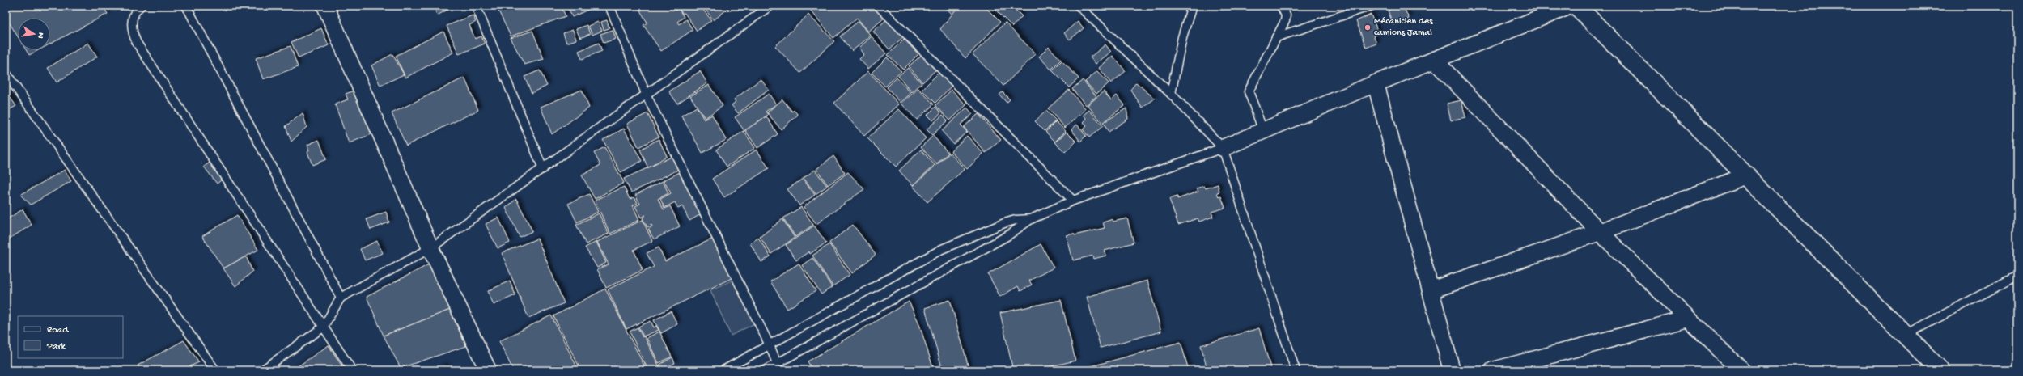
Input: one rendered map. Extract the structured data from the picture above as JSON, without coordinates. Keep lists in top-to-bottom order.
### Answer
{
  "places": ["Mécanicien des camions Jamal"],
  "legend": ["Road", "Park"],
  "north": "right"
}
